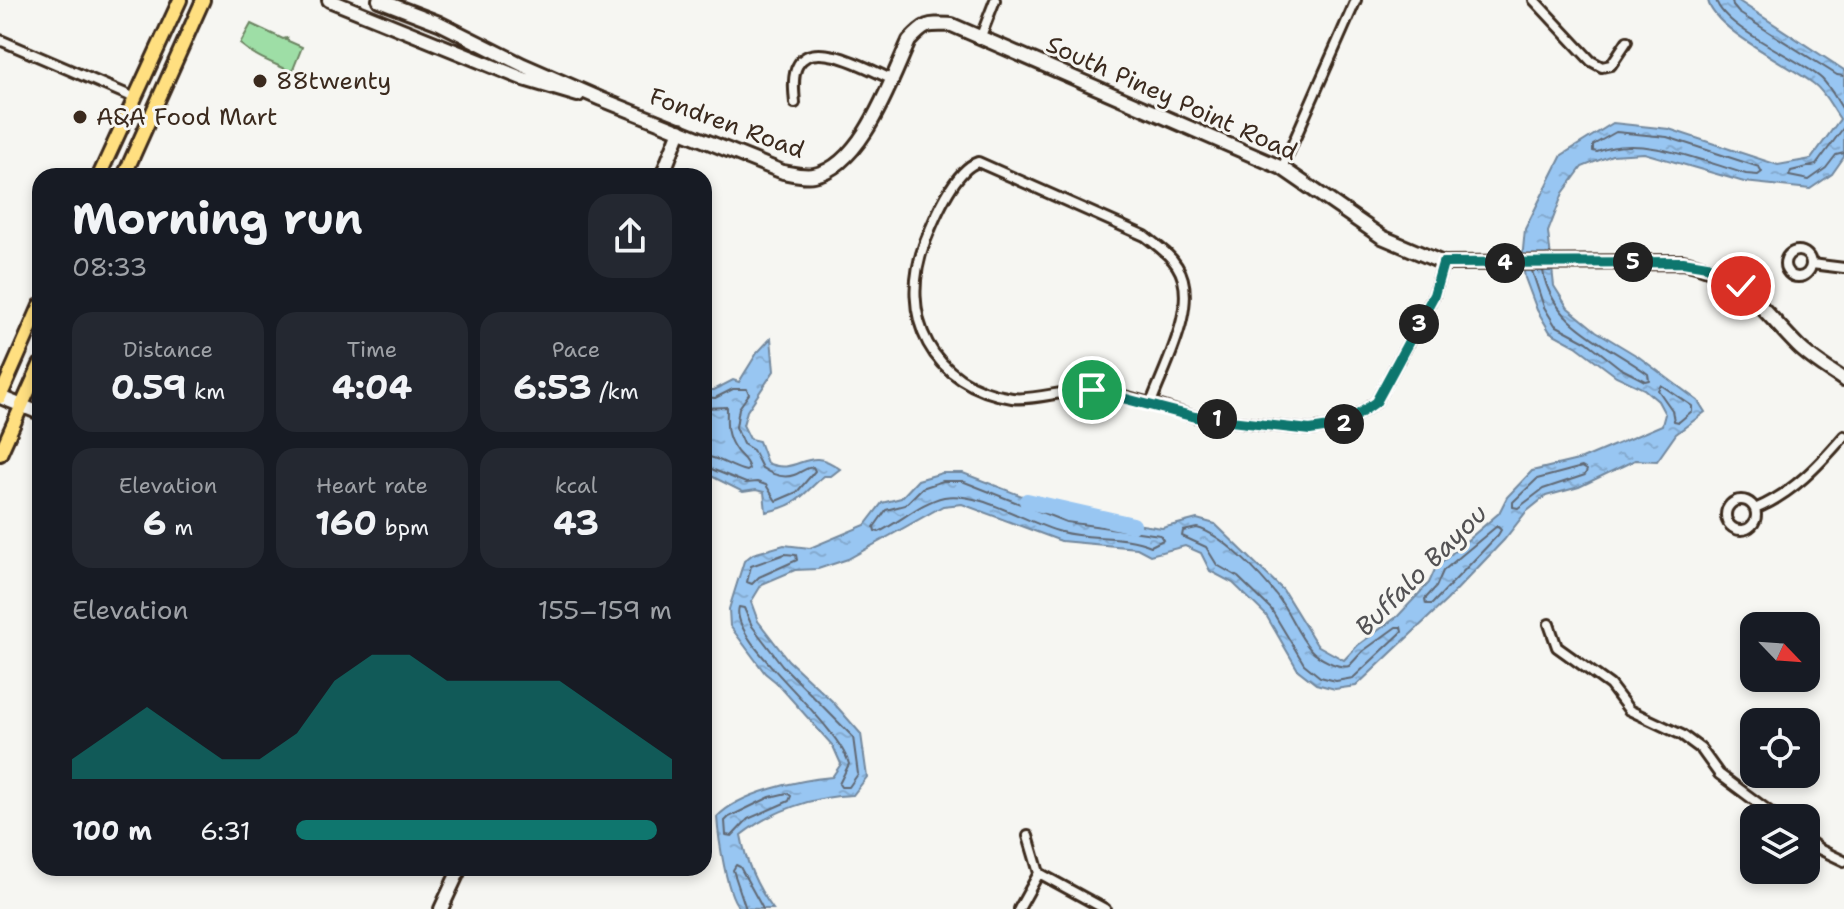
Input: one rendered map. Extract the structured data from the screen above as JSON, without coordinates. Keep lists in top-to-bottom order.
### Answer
{
  "streets": {
    "street": ["South Piney Point Road", "Fondren Road"]
  },
  "crossings": [
    ["South Piney Point Road", "Fondren Road"]
  ],
  "water": ["Buffalo Bayou"],
  "places": ["88twenty", "A&A Food Mart"],
  "north": "bottom right",
  "page": {
    "heading": ["Morning run", "08:33"],
    "pins": [
      "5",
      "4",
      "3",
      "1",
      "2"
    ],
    "stats": [
      ["Distance", "0.59 km"],
      ["Time", "4:04"],
      ["Pace", "6:53 /km"],
      ["Elevation", "6 m"],
      ["Heart rate", "160 bpm"],
      ["kcal", "43"]
    ],
    "chart": ["Elevation", "155–159 m"],
    "list": [
      {
        "name": "100 m",
        "note": "6:31"
      }
    ]
  }
}
